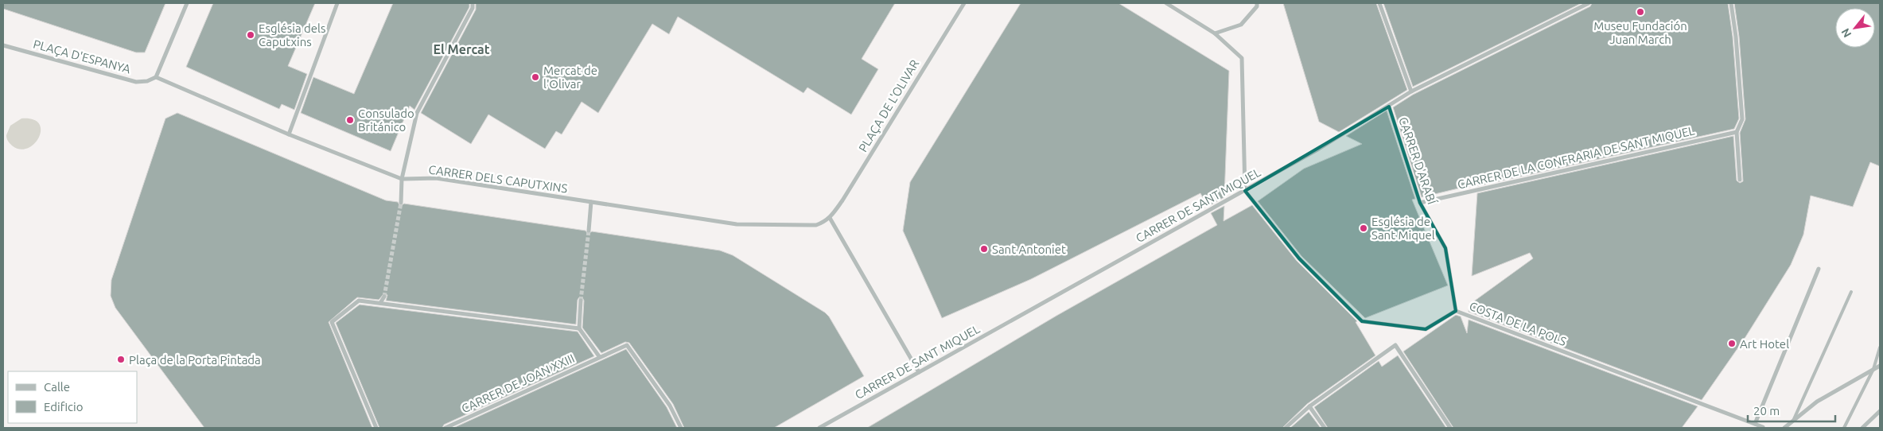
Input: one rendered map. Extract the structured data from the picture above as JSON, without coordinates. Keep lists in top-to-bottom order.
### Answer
{
  "streets": {
    "street": [
      "PLAÇA D'ESPANYA",
      "PLAÇA DE L'OLIVAR",
      "CARRER DE LA CONFRARIA DE SANT MIQUEL",
      "CARRER D'ARABÍ",
      "CARRER DELS CAPUTXINS",
      "CARRER DE SANT MIQUEL",
      "COSTA DE LA POLS",
      "CARRER DE JOAN XXIII"
    ]
  },
  "crossings": [
    ["PLAÇA D'ESPANYA", "CARRER DELS CAPUTXINS"],
    ["PLAÇA DE L'OLIVAR", "CARRER DELS CAPUTXINS"],
    ["CARRER DE LA CONFRARIA DE SANT MIQUEL", "CARRER D'ARABÍ"],
    ["CARRER D'ARABÍ", "CARRER DE SANT MIQUEL"],
    ["CARRER D'ARABÍ", "COSTA DE LA POLS"],
    ["CARRER DE SANT MIQUEL", "COSTA DE LA POLS"]
  ],
  "districts": ["El Mercat"],
  "places": [
    "Museu Fundación Juan March",
    "Església dels Caputxins",
    "Mercat de l'Olivar",
    "Consulado Británico",
    "Església de Sant Miquel",
    "Sant Antoniet",
    "Art Hotel",
    "Plaça de la Porta Pintada"
  ],
  "legend": ["Calle", "Edificio"],
  "scale_bar": "20 m",
  "north": "bottom left"
}
